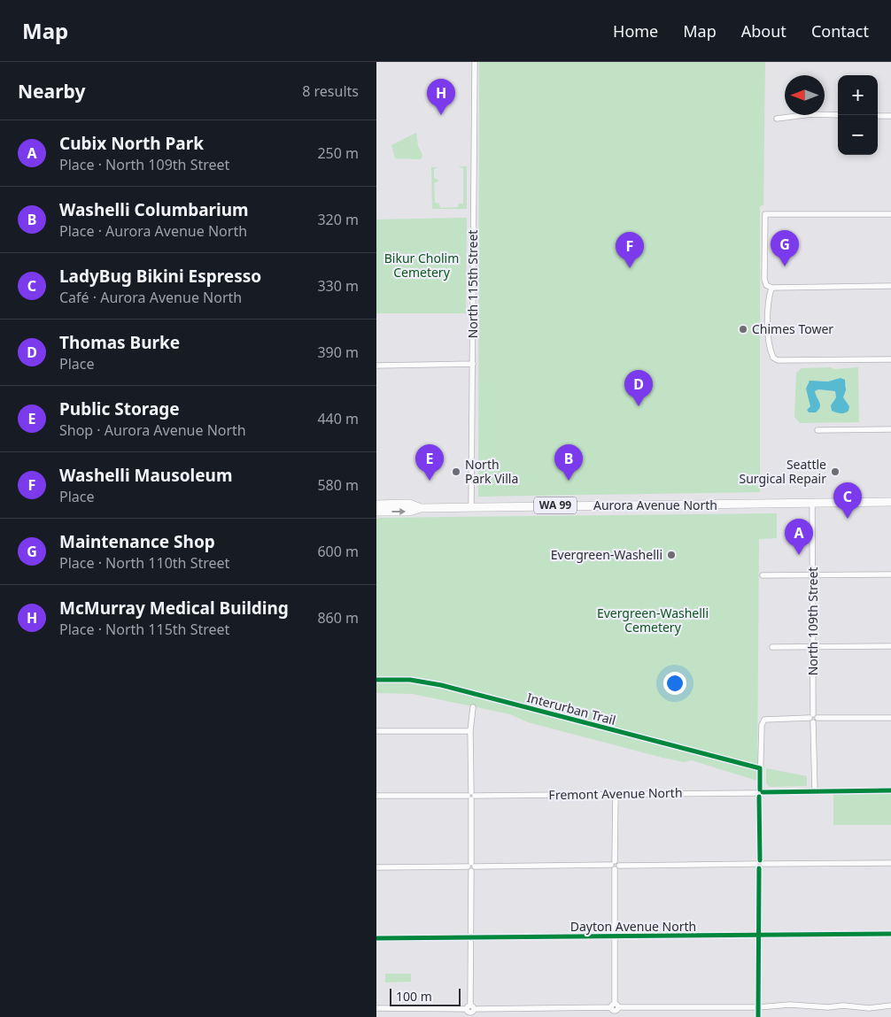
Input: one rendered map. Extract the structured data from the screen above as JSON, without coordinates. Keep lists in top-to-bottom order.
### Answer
{
  "streets": {
    "highway": ["WA 99", "Aurora Avenue North"],
    "street": [
      "North 115th Street",
      "North 109th Street",
      "Fremont Avenue North",
      "Dayton Avenue North"
    ],
    "cycle path": ["Interurban Trail"]
  },
  "crossings": [
    ["North 115th Street", "Aurora Avenue North"],
    ["Aurora Avenue North", "North 109th Street"],
    ["North 109th Street", "Fremont Avenue North"]
  ],
  "parks": ["Bikur Cholim Cemetery", "Evergreen-Washelli Cemetery"],
  "places": [
    "Chimes Tower",
    "North Park Villa",
    "Seattle Surgical Repair",
    "Evergreen-Washelli"
  ],
  "scale_bar": "100 m",
  "north": "left",
  "page": {
    "header": "Map",
    "nav": [
      "Home",
      "Map",
      "About",
      "Contact"
    ],
    "heading": ["Nearby", "8 results"],
    "map_buttons": ["+", "−"],
    "pins": [
      "H",
      "G",
      "F",
      "D",
      "B",
      "E",
      "C",
      "A"
    ],
    "list": [
      {
        "mark": "A",
        "name": "Cubix North Park",
        "note": "Place · North 109th Street",
        "value": "250 m"
      },
      {
        "mark": "B",
        "name": "Washelli Columbarium",
        "note": "Place · Aurora Avenue North",
        "value": "320 m"
      },
      {
        "mark": "C",
        "name": "LadyBug Bikini Espresso",
        "note": "Café · Aurora Avenue North",
        "value": "330 m"
      },
      {
        "mark": "D",
        "name": "Thomas Burke",
        "note": "Place",
        "value": "390 m"
      },
      {
        "mark": "E",
        "name": "Public Storage",
        "note": "Shop · Aurora Avenue North",
        "value": "440 m"
      },
      {
        "mark": "F",
        "name": "Washelli Mausoleum",
        "note": "Place",
        "value": "580 m"
      },
      {
        "mark": "G",
        "name": "Maintenance Shop",
        "note": "Place · North 110th Street",
        "value": "600 m"
      },
      {
        "mark": "H",
        "name": "McMurray Medical Building",
        "note": "Place · North 115th Street",
        "value": "860 m"
      }
    ],
    "scale": "100 m"
  }
}
